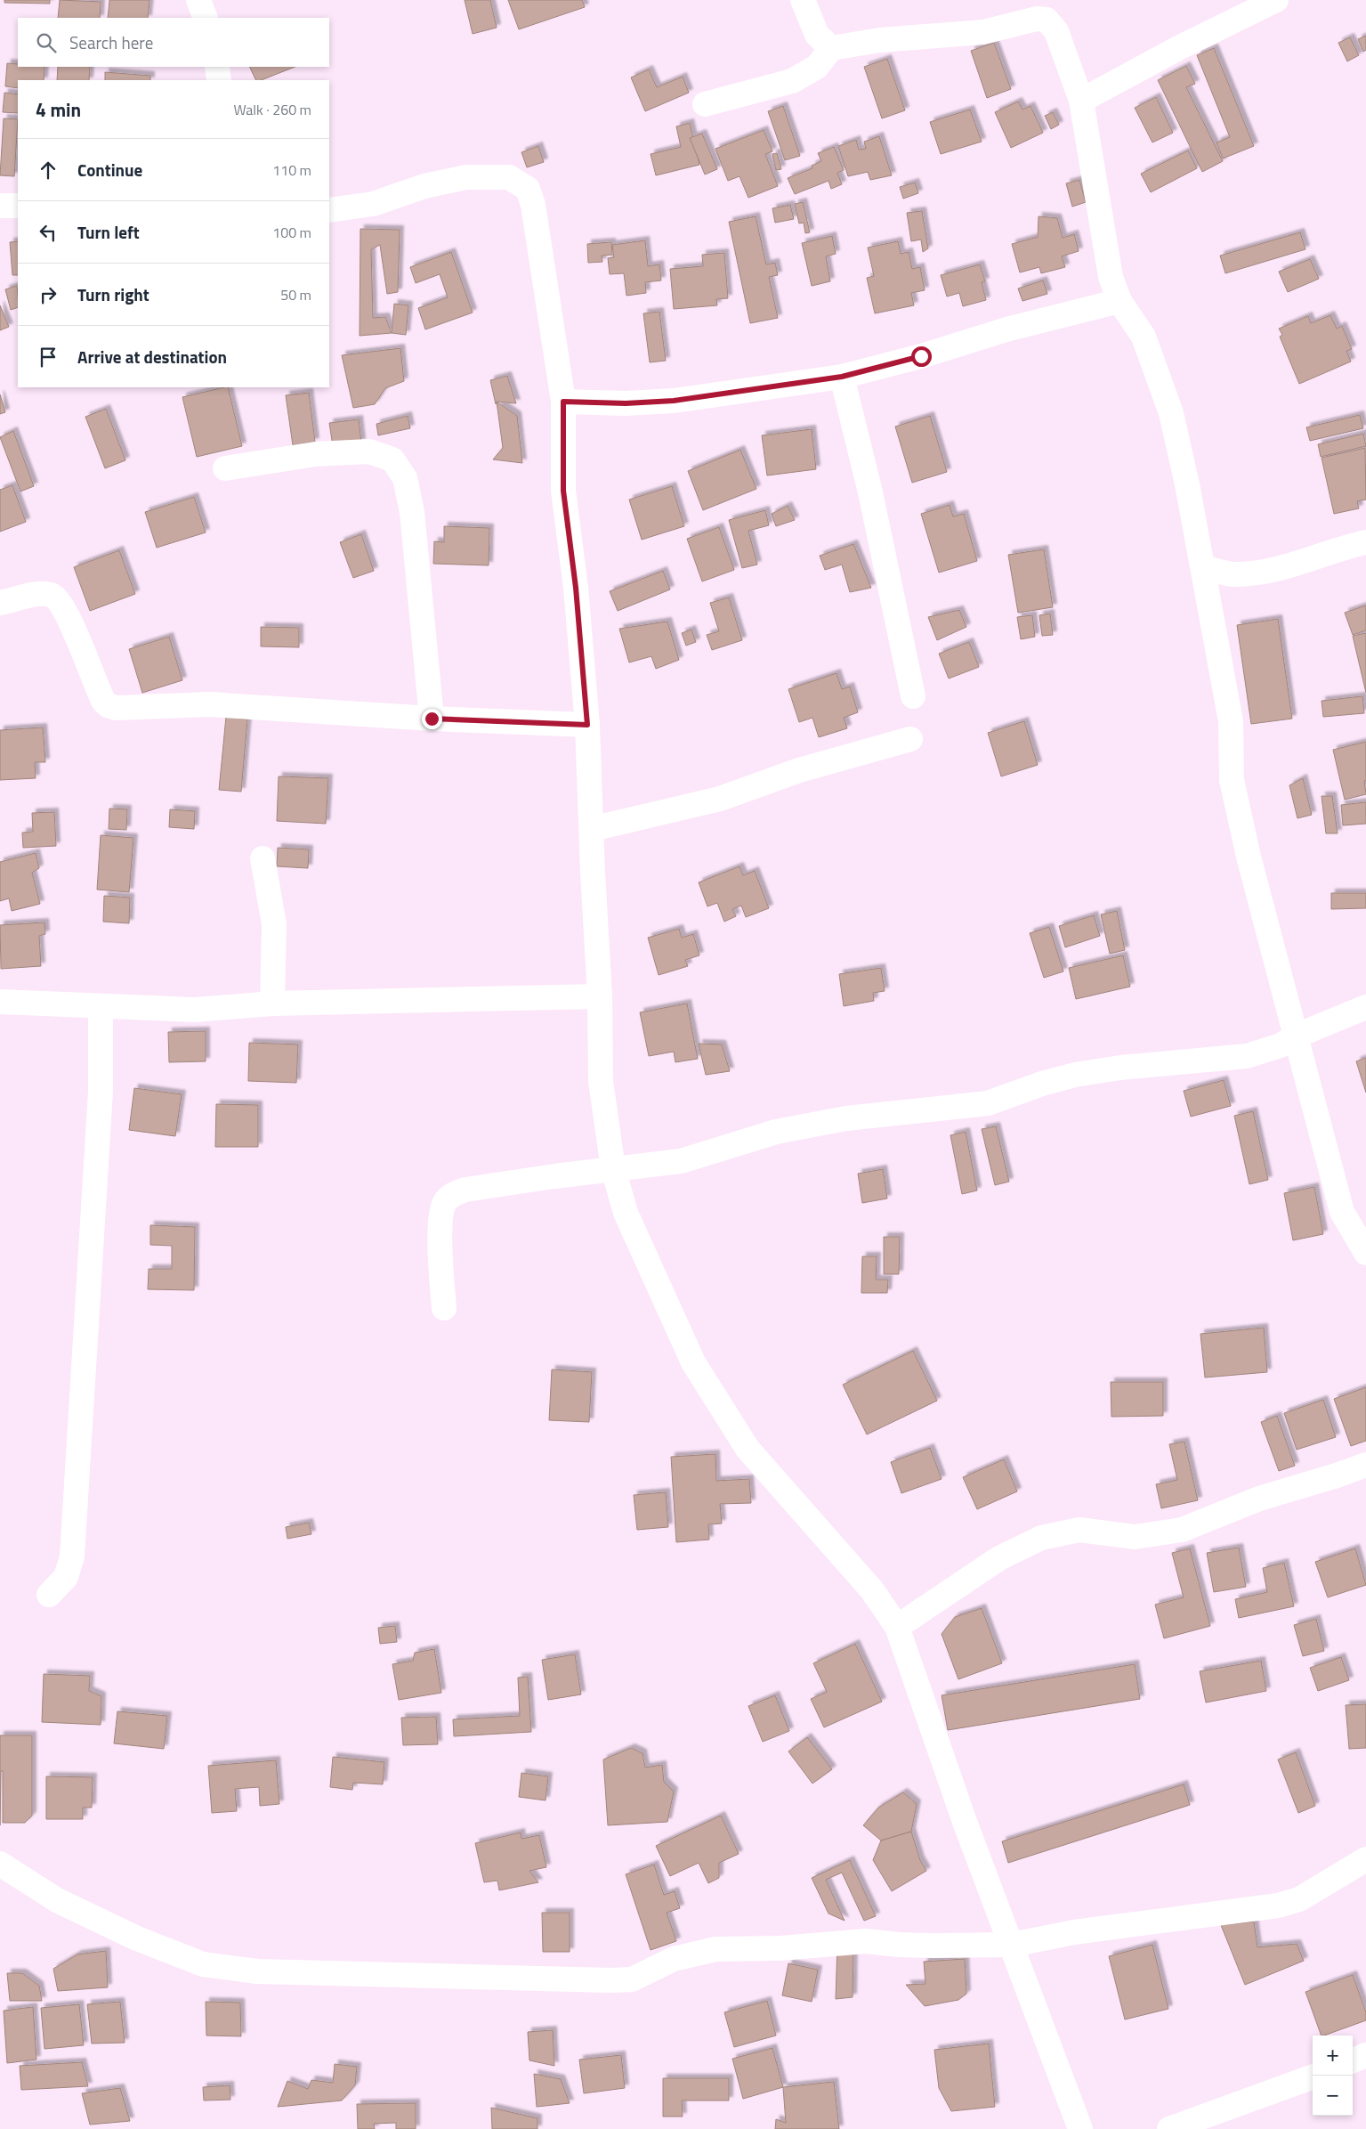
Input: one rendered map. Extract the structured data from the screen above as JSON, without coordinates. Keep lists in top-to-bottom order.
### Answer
{
  "page": {
    "search": "Search here",
    "heading": ["4 min", "Walk · 260 m"],
    "list": [
      ["Continue", "110 m"],
      ["Turn left", "100 m"],
      ["Turn right", "50 m"],
      "Arrive at destination"
    ],
    "map_buttons": ["+", "−"]
  }
}
